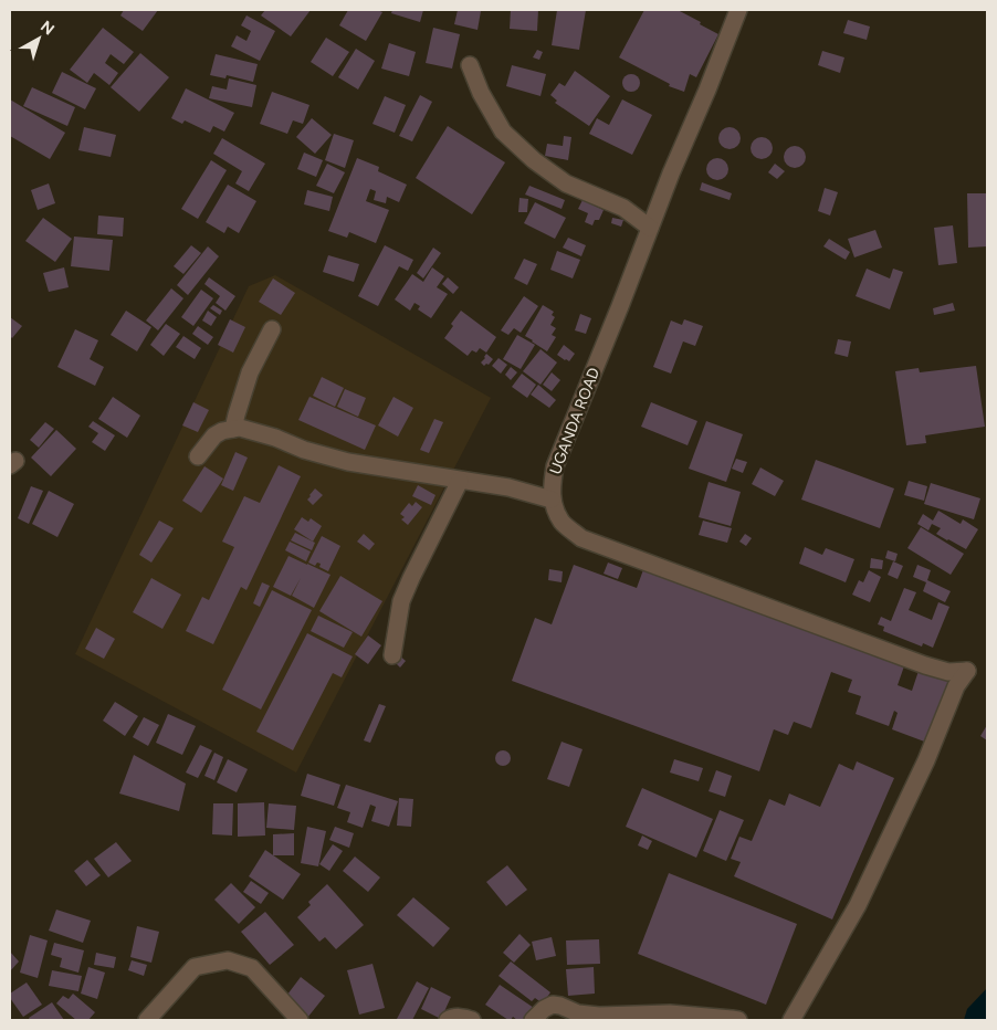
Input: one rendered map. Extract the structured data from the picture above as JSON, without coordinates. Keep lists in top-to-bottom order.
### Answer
{
  "streets": {
    "street": ["UGANDA ROAD"]
  },
  "north": "top right"
}
